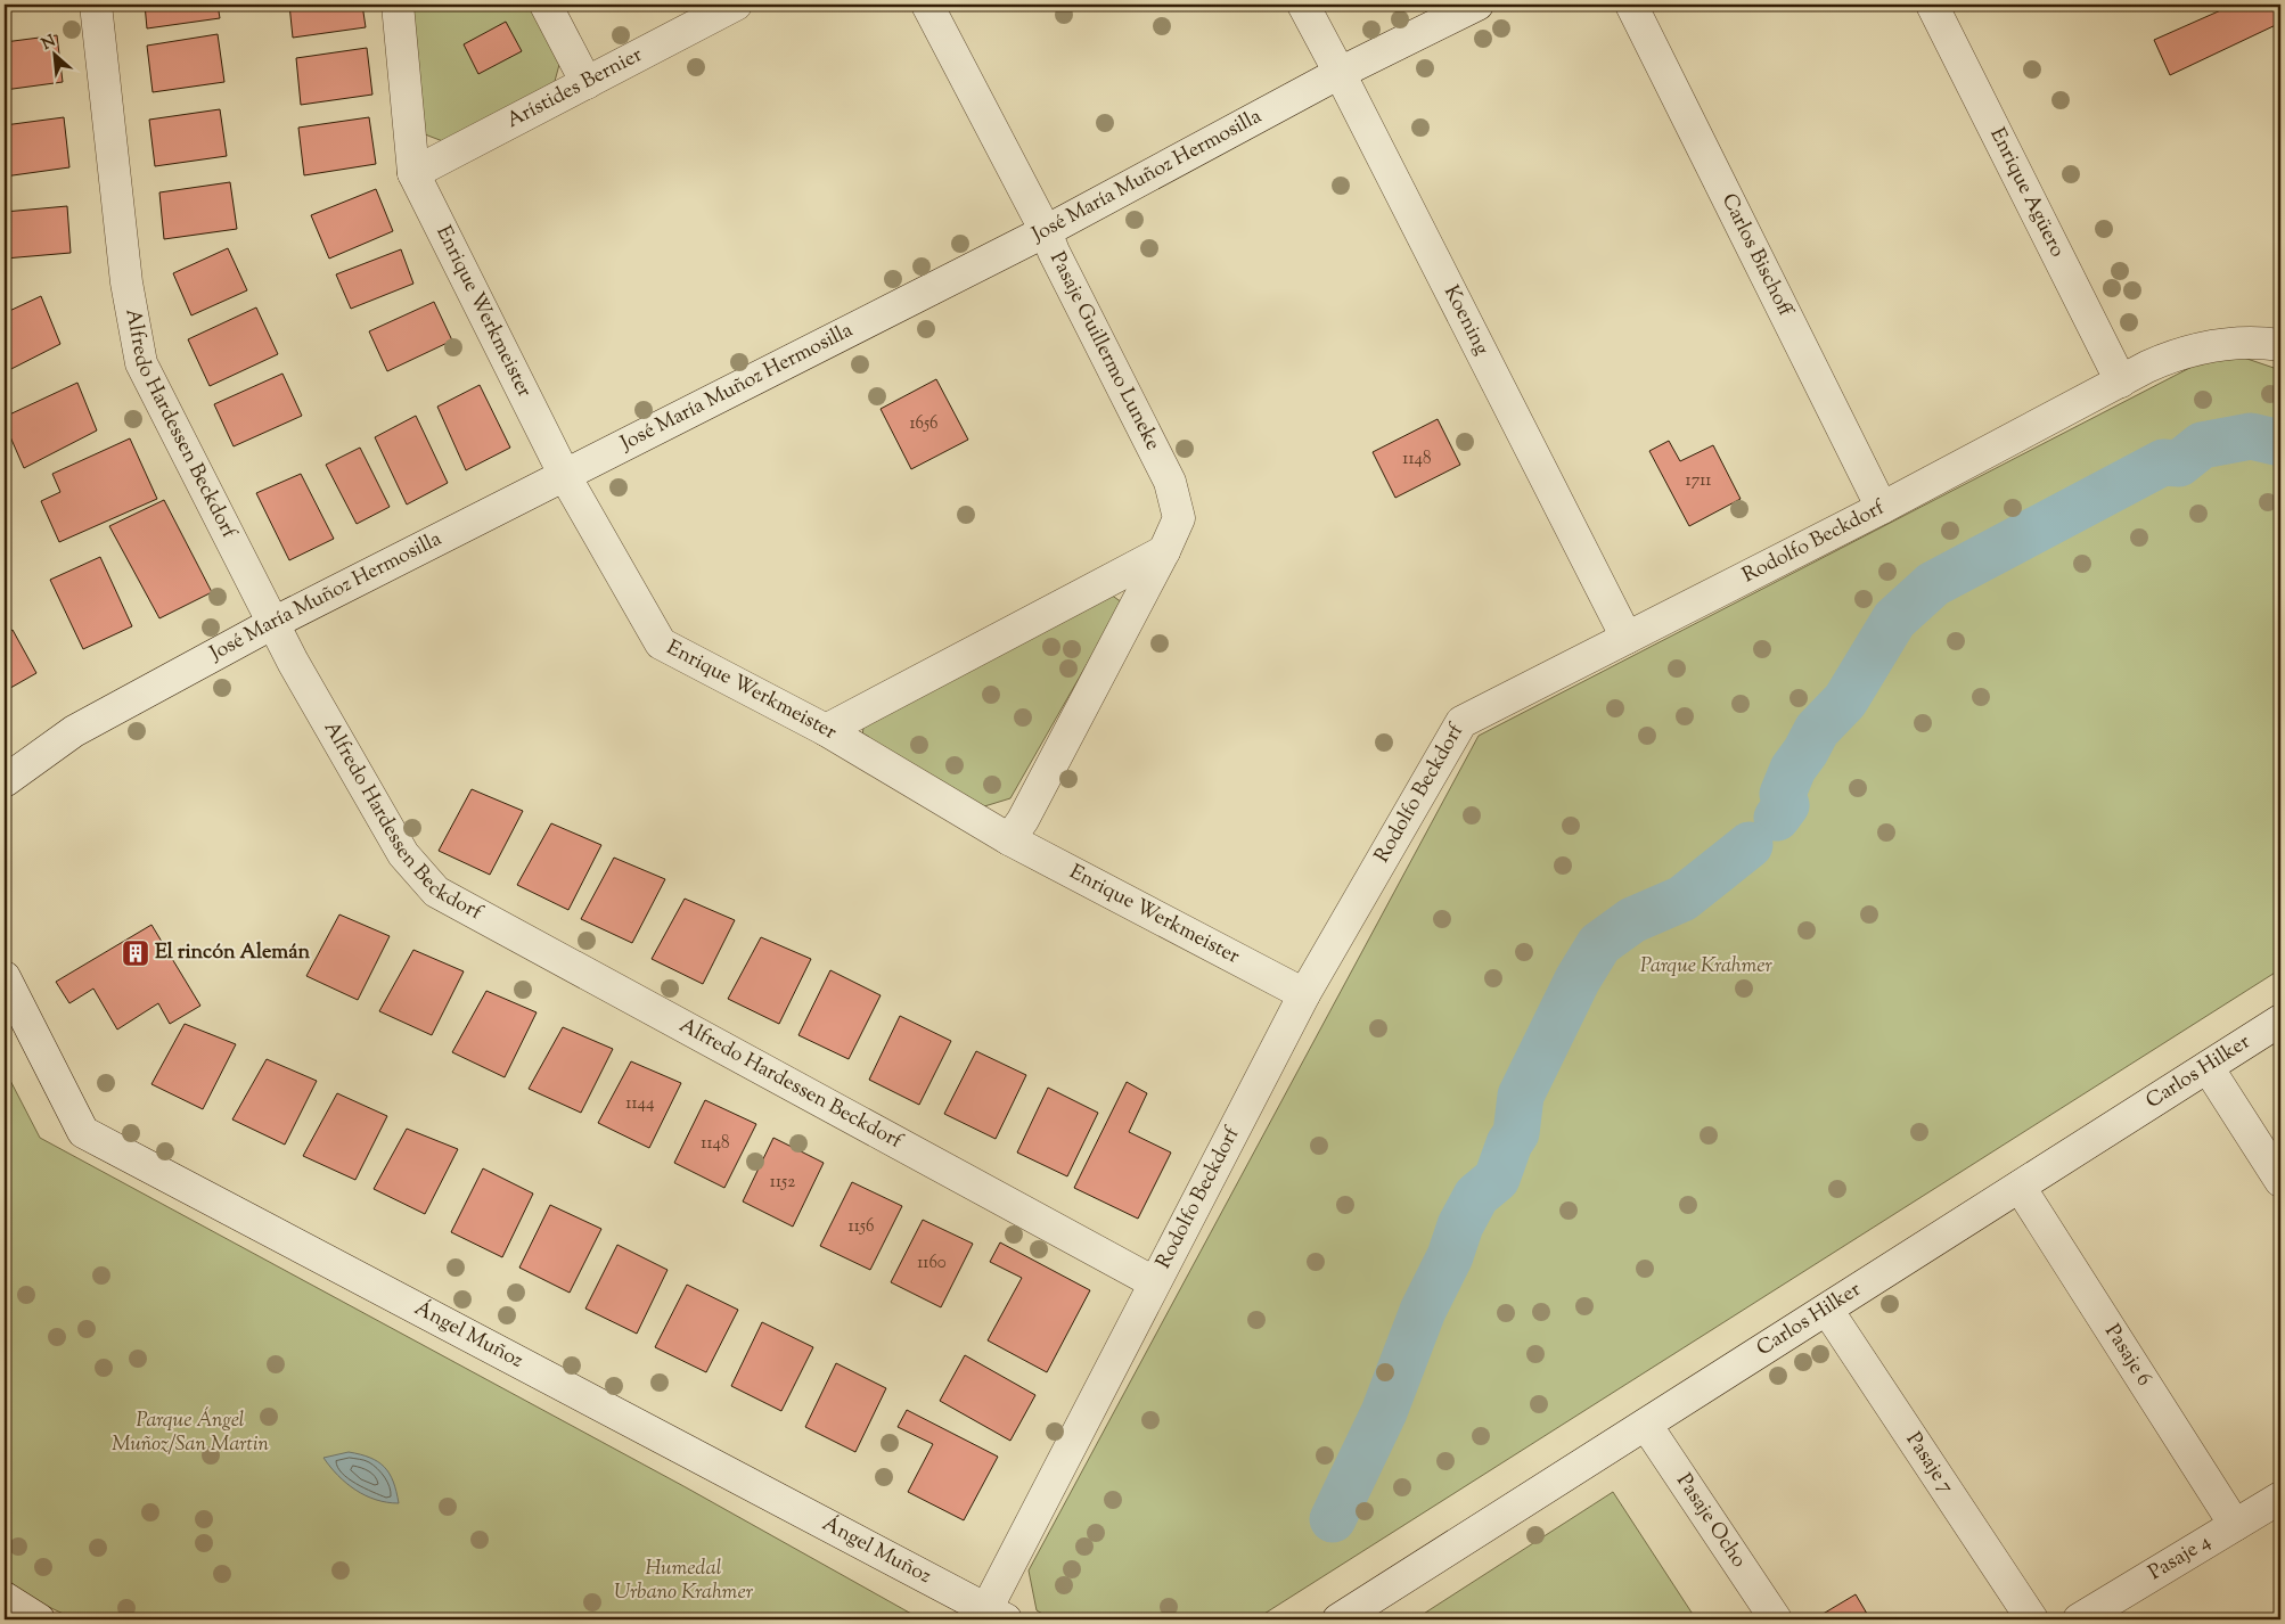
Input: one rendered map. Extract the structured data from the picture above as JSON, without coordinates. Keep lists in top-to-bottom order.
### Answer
{
  "streets": {
    "street": [
      "Arístides Bernier",
      "José María Muñoz Hermosilla",
      "Enrique Agüero",
      "Carlos Bischoff",
      "Enrique Werkmeister",
      "Koening",
      "Pasaje Guillermo Luneke",
      "Alfredo Hardessen Beckdorf",
      "Rodolfo Beckdorf",
      "Carlos Hilker",
      "Ángel Muñoz",
      "Pasaje 6",
      "Pasaje 7",
      "Pasaje Ocho",
      "Pasaje 4"
    ]
  },
  "crossings": [
    ["Arístides Bernier", "Enrique Werkmeister"],
    ["José María Muñoz Hermosilla", "Enrique Werkmeister"],
    ["José María Muñoz Hermosilla", "Koening"],
    ["José María Muñoz Hermosilla", "Pasaje Guillermo Luneke"],
    ["José María Muñoz Hermosilla", "Alfredo Hardessen Beckdorf"],
    ["Enrique Agüero", "Rodolfo Beckdorf"],
    ["Carlos Bischoff", "Rodolfo Beckdorf"],
    ["Enrique Werkmeister", "Pasaje Guillermo Luneke"],
    ["Enrique Werkmeister", "Rodolfo Beckdorf"],
    ["Koening", "Rodolfo Beckdorf"],
    ["Alfredo Hardessen Beckdorf", "Rodolfo Beckdorf"],
    ["Rodolfo Beckdorf", "Ángel Muñoz"],
    ["Carlos Hilker", "Pasaje 6"],
    ["Carlos Hilker", "Pasaje 7"],
    ["Carlos Hilker", "Pasaje Ocho"],
    ["Pasaje 6", "Pasaje 4"]
  ],
  "parks": ["Parque Krahmer", "Parque Ángel Muñoz/San Martin", "Humedal Urbano Krahmer"],
  "places": {
    "building": ["El rincón Alemán"]
  },
  "house_numbers": [
    "1656",
    "1148",
    "1711",
    "1144",
    "1148",
    "1152",
    "1156",
    "1160"
  ],
  "north": "top left"
}
